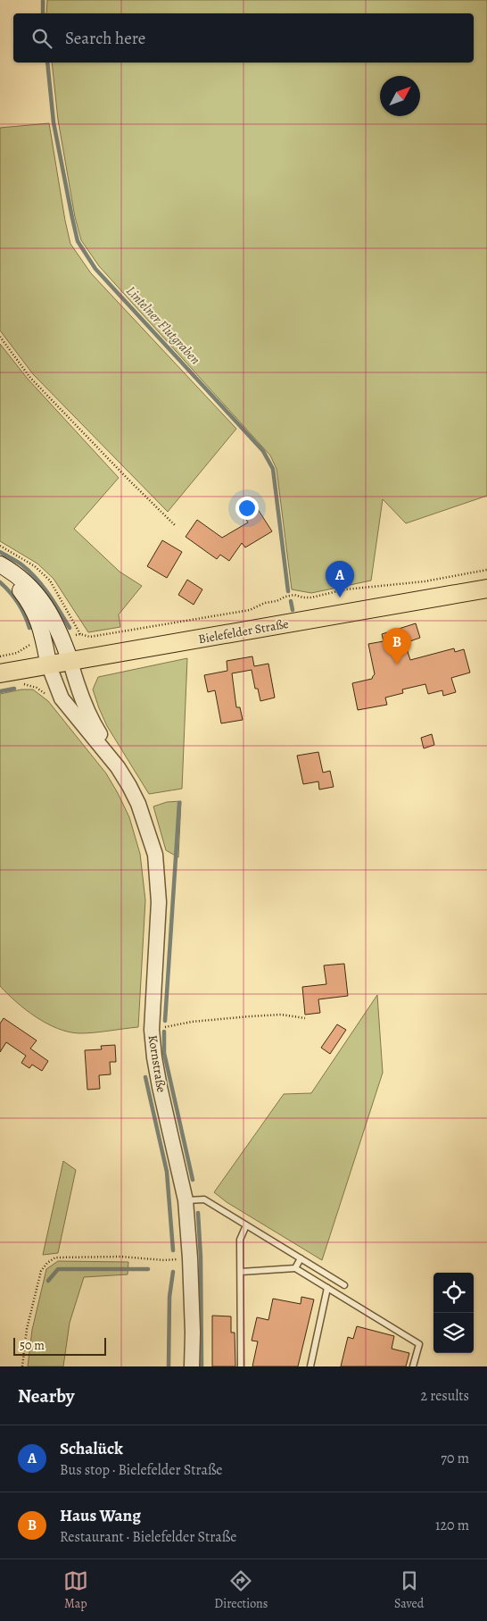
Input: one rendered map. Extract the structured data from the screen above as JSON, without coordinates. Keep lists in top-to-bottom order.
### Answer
{
  "streets": {
    "main road": ["Bielefelder Straße"],
    "street": ["Kornstraße"]
  },
  "crossings": [
    ["Bielefelder Straße", "Kornstraße"]
  ],
  "water": ["Lintelner Flutgraben"],
  "scale_bar": "50 m",
  "north": "top right",
  "page": {
    "search": "Search here",
    "pins": ["A", "B"],
    "scale": "50 m",
    "heading": ["Nearby", "2 results"],
    "list": [
      {
        "mark": "A",
        "name": "Schalück",
        "note": "Bus stop · Bielefelder Straße",
        "value": "70 m"
      },
      {
        "mark": "B",
        "name": "Haus Wang",
        "note": "Restaurant · Bielefelder Straße",
        "value": "120 m"
      }
    ],
    "nav": ["Map", "Directions", "Saved"]
  }
}
